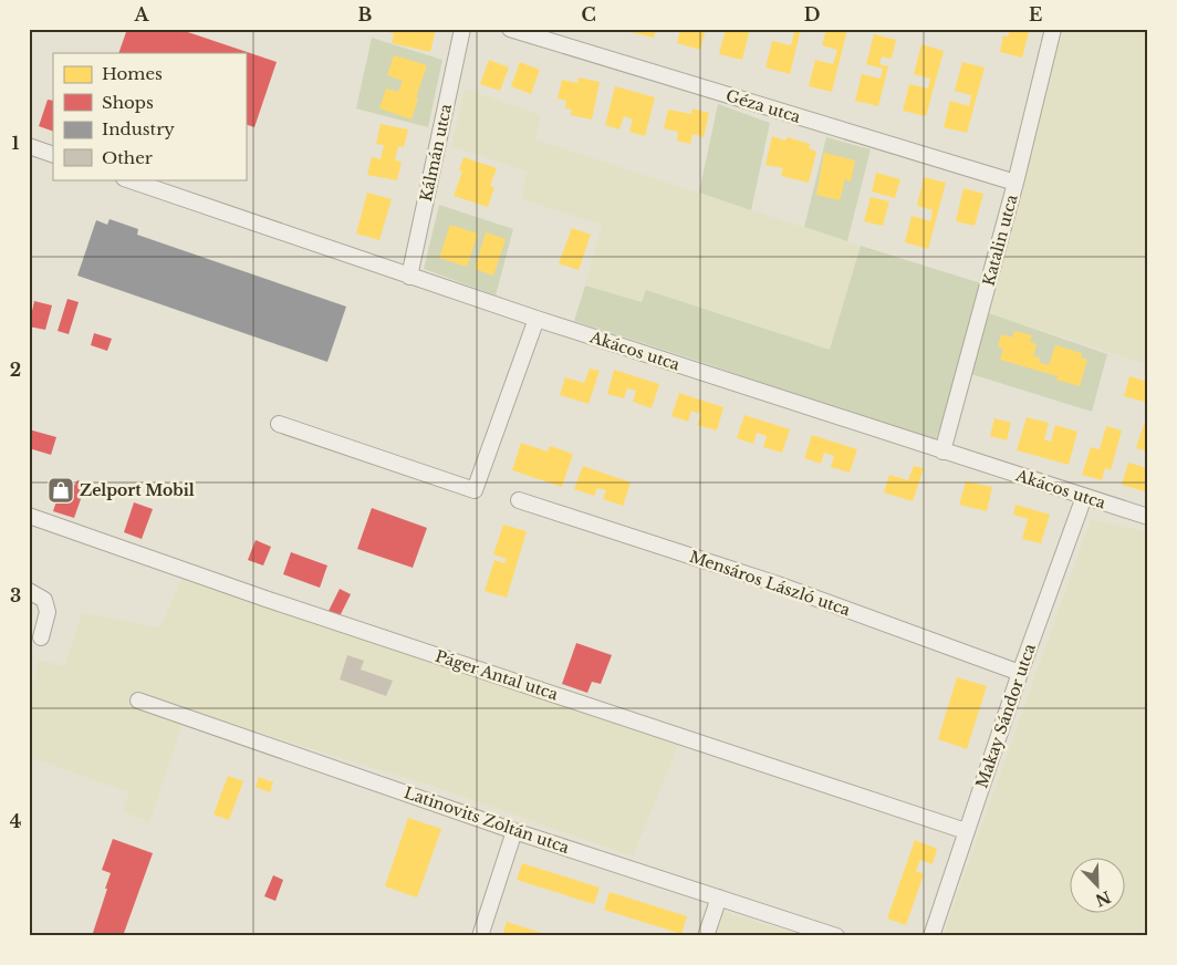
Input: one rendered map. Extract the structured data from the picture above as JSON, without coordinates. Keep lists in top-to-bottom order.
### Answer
{
  "streets": {
    "street": [
      "Géza utca",
      "Kálmán utca",
      "Katalin utca",
      "Akácos utca",
      "Mensáros László utca",
      "Páger Antal utca",
      "Makay Sándor utca",
      "Latinovits Zoltán utca"
    ]
  },
  "crossings": [
    ["Géza utca", "Katalin utca"],
    ["Kálmán utca", "Akácos utca"],
    ["Katalin utca", "Akácos utca"],
    ["Akácos utca", "Makay Sándor utca"],
    ["Mensáros László utca", "Makay Sándor utca"],
    ["Páger Antal utca", "Makay Sándor utca"]
  ],
  "places": {
    "shop": ["Zelport Mobil"]
  },
  "legend": [
    "Homes",
    "Shops",
    "Industry",
    "Other"
  ],
  "north": "bottom right",
  "grid": {
    "columns": [
      "A",
      "B",
      "C",
      "D",
      "E"
    ],
    "rows": [
      "1",
      "2",
      "3",
      "4"
    ]
  }
}
